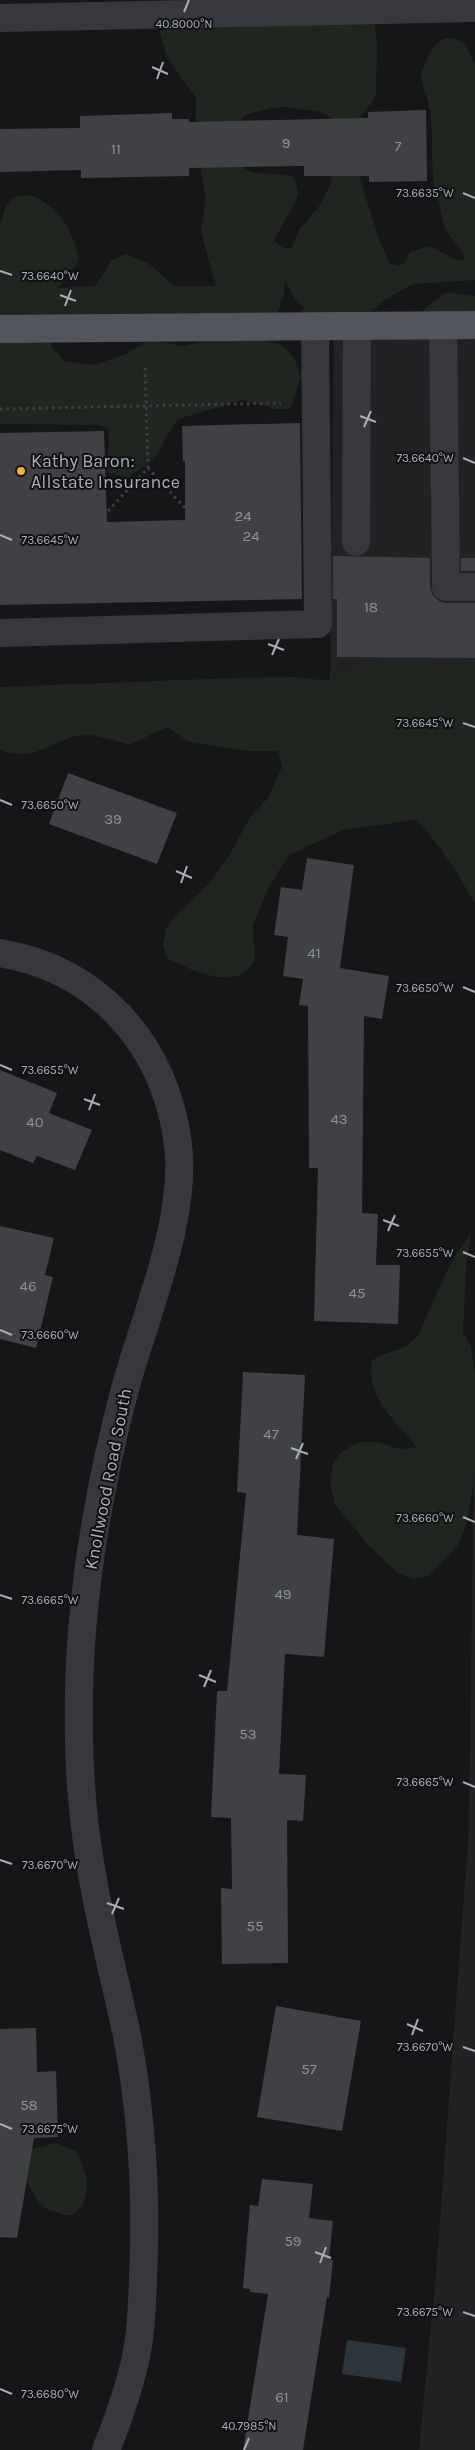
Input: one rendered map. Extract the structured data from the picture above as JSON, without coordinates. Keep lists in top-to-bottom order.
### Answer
{
  "streets": {
    "street": ["Knollwood Road South"]
  },
  "places": ["Kathy Baron: Allstate Insurance"],
  "house_numbers": [
    "9",
    "7",
    "11",
    "24",
    "24",
    "18",
    "39",
    "41",
    "43",
    "40",
    "46",
    "45",
    "47",
    "49",
    "53",
    "55",
    "57",
    "58",
    "59",
    "61"
  ],
  "coordinates": [
    "40.8000°N",
    "73.6635°W",
    "73.6640°W",
    "73.6645°W",
    "73.6650°W",
    "73.6655°W",
    "73.6660°W",
    "73.6665°W",
    "73.6670°W",
    "73.6675°W",
    "73.6680°W",
    "40.7985°N"
  ]
}
